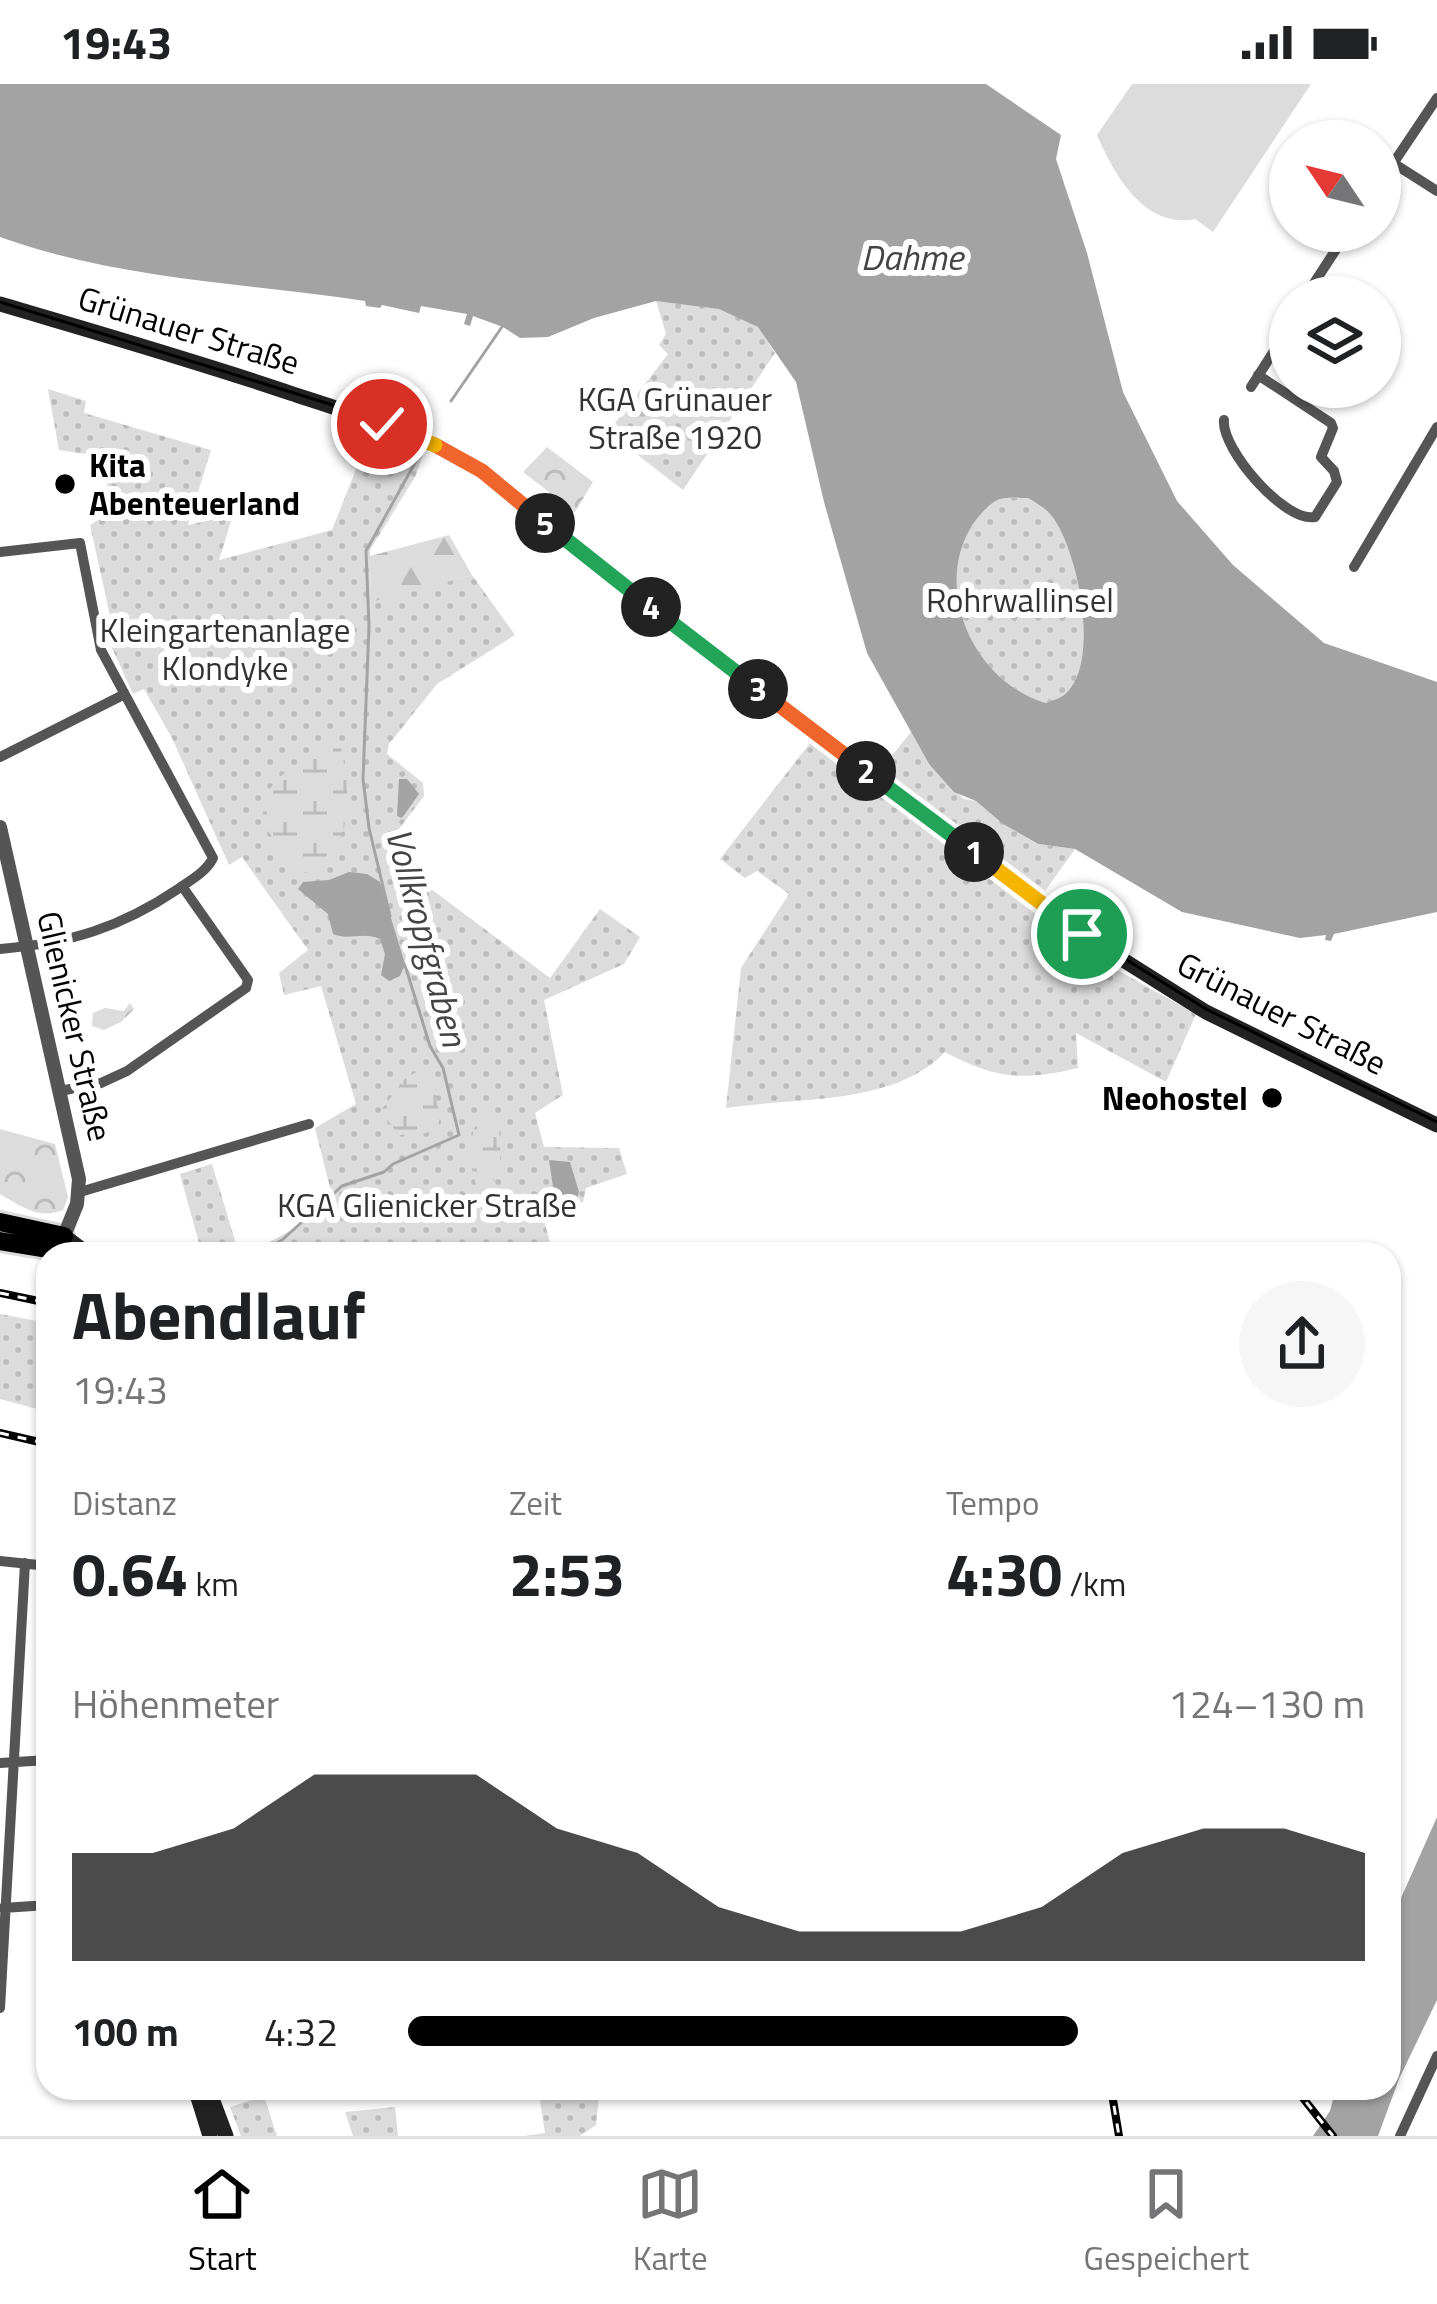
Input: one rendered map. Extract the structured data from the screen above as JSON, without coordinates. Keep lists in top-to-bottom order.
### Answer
{
  "streets": {
    "main road": ["Grünauer Straße"],
    "street": ["Glienicker Straße"]
  },
  "water": ["Dahme", "Vollkropfgraben"],
  "parks": [
    "KGA Grünauer Straße 1920",
    "Rohrwallinsel",
    "Kleingartenanlage Klondyke",
    "KGA Glienicker Straße"
  ],
  "places": ["Kita Abenteuerland", "Neohostel"],
  "north": "top left",
  "page": {
    "status": "19:43",
    "pins": [
      "5",
      "4",
      "3",
      "2",
      "1"
    ],
    "heading": ["Abendlauf", "19:43"],
    "stats": [
      ["Distanz", "0.64 km"],
      ["Zeit", "2:53"],
      ["Tempo", "4:30 /km"]
    ],
    "chart": ["Höhenmeter", "124–130 m"],
    "list": [
      {
        "name": "100 m",
        "note": "4:32"
      }
    ],
    "tabs": ["Start", "Karte", "Gespeichert"]
  }
}
